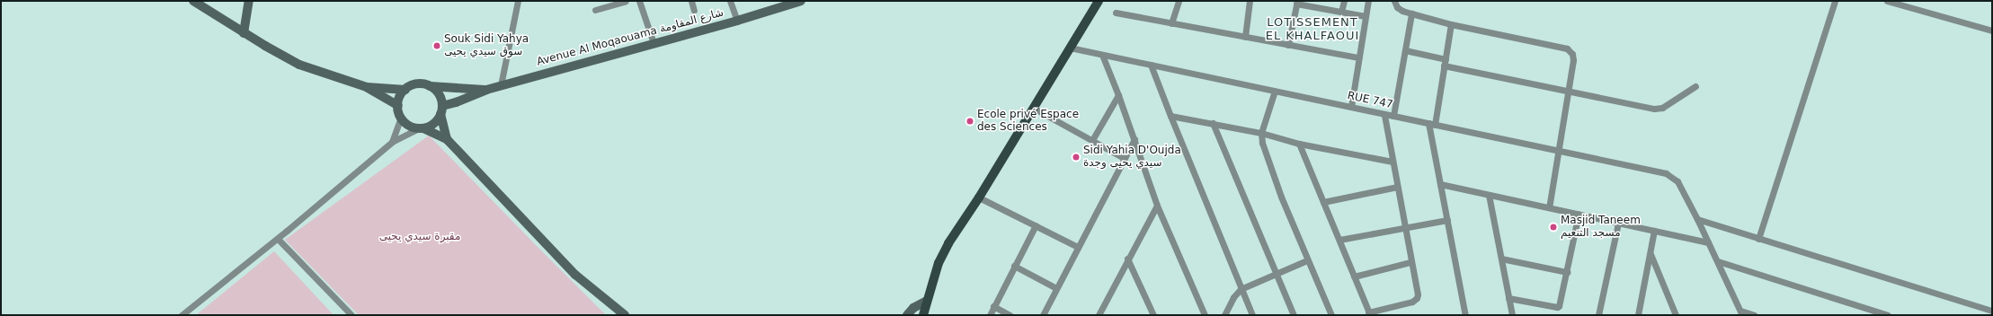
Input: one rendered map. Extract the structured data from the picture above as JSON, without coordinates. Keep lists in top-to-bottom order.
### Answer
{
  "streets": {
    "main road": ["Avenue Al Moqaouama شارع المقاومة"],
    "street": ["RUE 747"]
  },
  "districts": ["LOTISSEMENT EL KHALFAOUI"],
  "parks": ["مقبرة سيدي يحيى"],
  "places": [
    "Souk Sidi Yahya سوق سيدي يحيى",
    "Ecole privé Espace des Sciences",
    "Sidi Yahia D'Oujda سيدي يحيى وجدة",
    "Masjid Taneem مسجد التنعيم"
  ]
}
